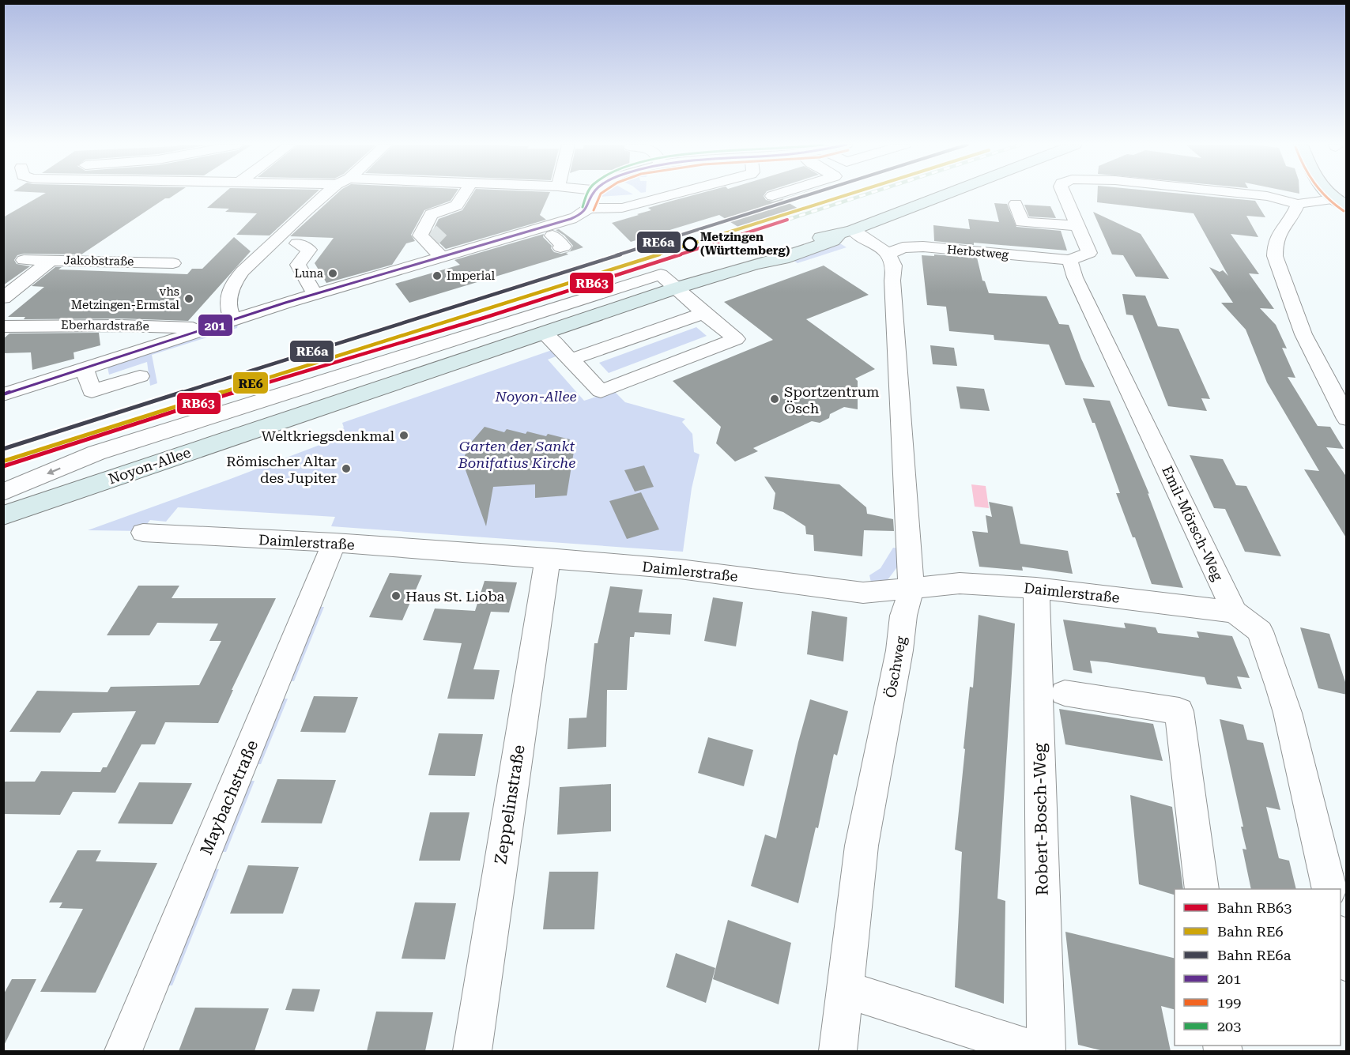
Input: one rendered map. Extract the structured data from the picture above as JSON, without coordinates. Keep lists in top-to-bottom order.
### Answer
{
  "streets": {
    "main road": ["Noyon-Allee"],
    "street": [
      "Herbstweg",
      "Jakobstraße",
      "Eberhardstraße",
      "Emil-Mörsch-Weg",
      "Daimlerstraße",
      "Öschweg",
      "Maybachstraße",
      "Zeppelinstraße",
      "Robert-Bosch-Weg"
    ]
  },
  "crossings": [
    ["Herbstweg", "Emil-Mörsch-Weg"],
    ["Herbstweg", "Öschweg"],
    ["Emil-Mörsch-Weg", "Daimlerstraße"],
    ["Daimlerstraße", "Öschweg"],
    ["Daimlerstraße", "Maybachstraße"],
    ["Daimlerstraße", "Zeppelinstraße"],
    ["Daimlerstraße", "Robert-Bosch-Weg"]
  ],
  "parks": ["Noyon-Allee", "Garten der Sankt Bonifatius Kirche"],
  "places": [
    "Metzingen (Württemberg)",
    "Luna",
    "Imperial",
    "vhs Metzingen-Ermstal",
    "Sportzentrum Ösch",
    "Weltkriegsdenkmal",
    "Römischer Altar des Jupiter",
    "Haus St. Lioba"
  ],
  "lines": [
    "rail line RE6",
    "rail line RE6a",
    "transit line 201",
    "transit line 199",
    "transit line 203",
    "rail line RB63"
  ],
  "legend": [
    "Bahn RB63",
    "Bahn RE6",
    "Bahn RE6a",
    "201",
    "199",
    "203"
  ]
}
